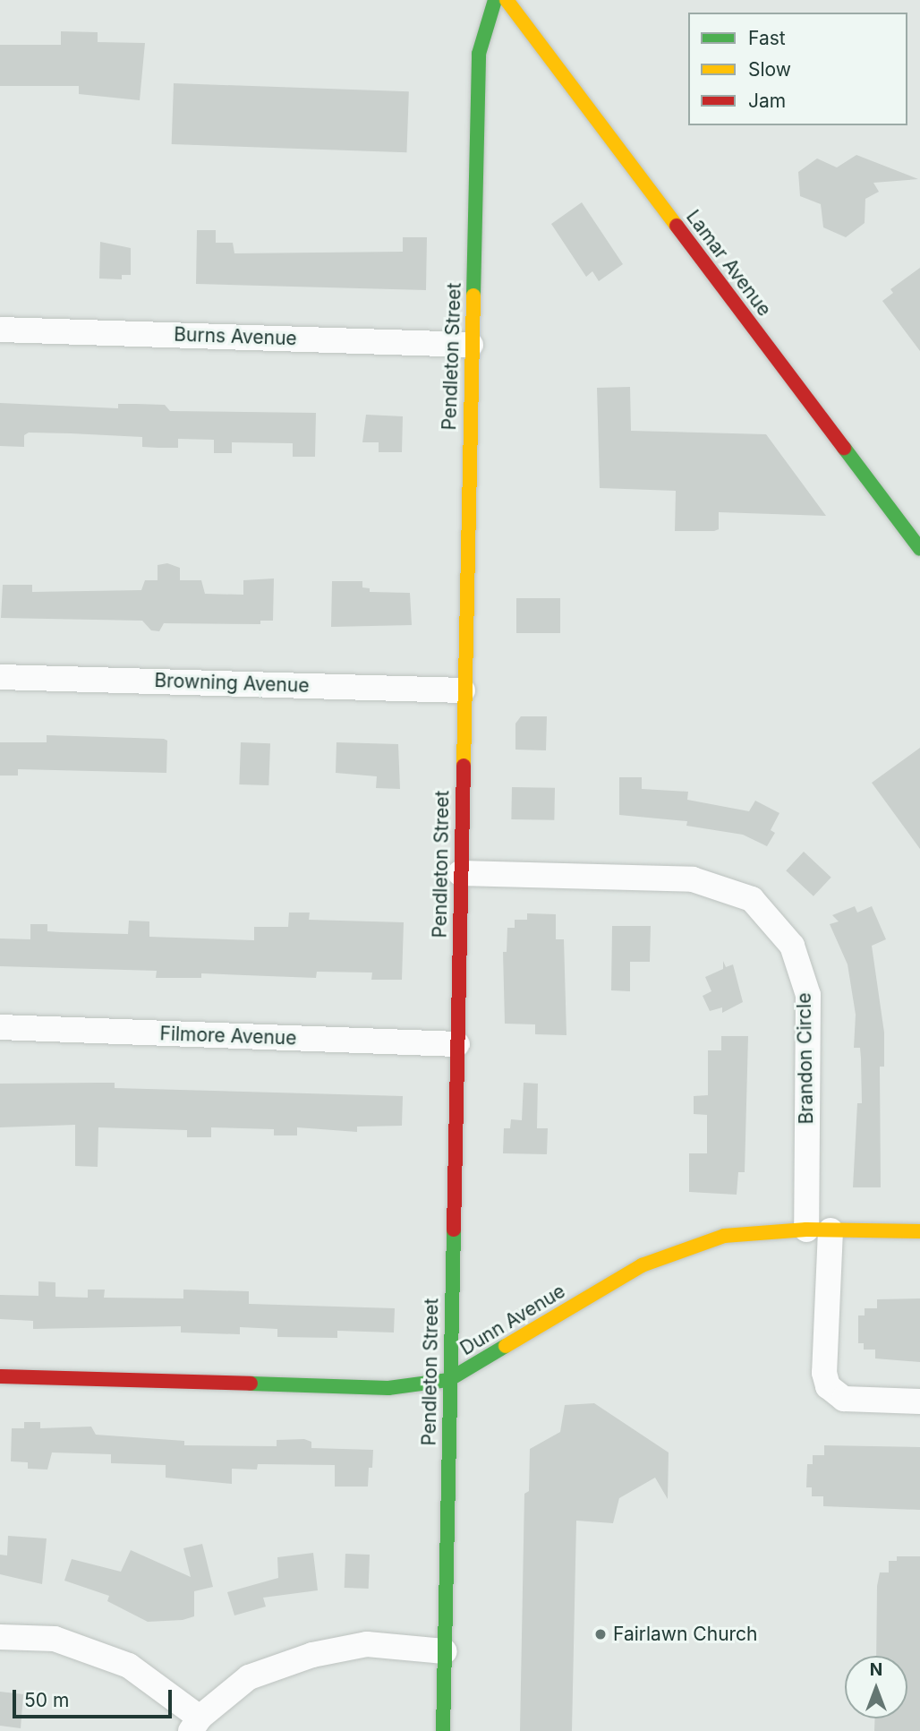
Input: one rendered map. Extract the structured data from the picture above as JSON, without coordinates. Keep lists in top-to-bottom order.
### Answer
{
  "streets": {
    "main road": ["Lamar Avenue", "Pendleton Street", "Dunn Avenue"],
    "street": [
      "Burns Avenue",
      "Browning Avenue",
      "Filmore Avenue",
      "Brandon Circle"
    ]
  },
  "crossings": [
    ["Burns Avenue", "Pendleton Street"],
    ["Pendleton Street", "Browning Avenue"],
    ["Pendleton Street", "Filmore Avenue"],
    ["Pendleton Street", "Brandon Circle"],
    ["Pendleton Street", "Dunn Avenue"],
    ["Brandon Circle", "Dunn Avenue"]
  ],
  "places": ["Fairlawn Church"],
  "legend": ["Fast", "Slow", "Jam"],
  "scale_bar": "50 m",
  "north": "top"
}
